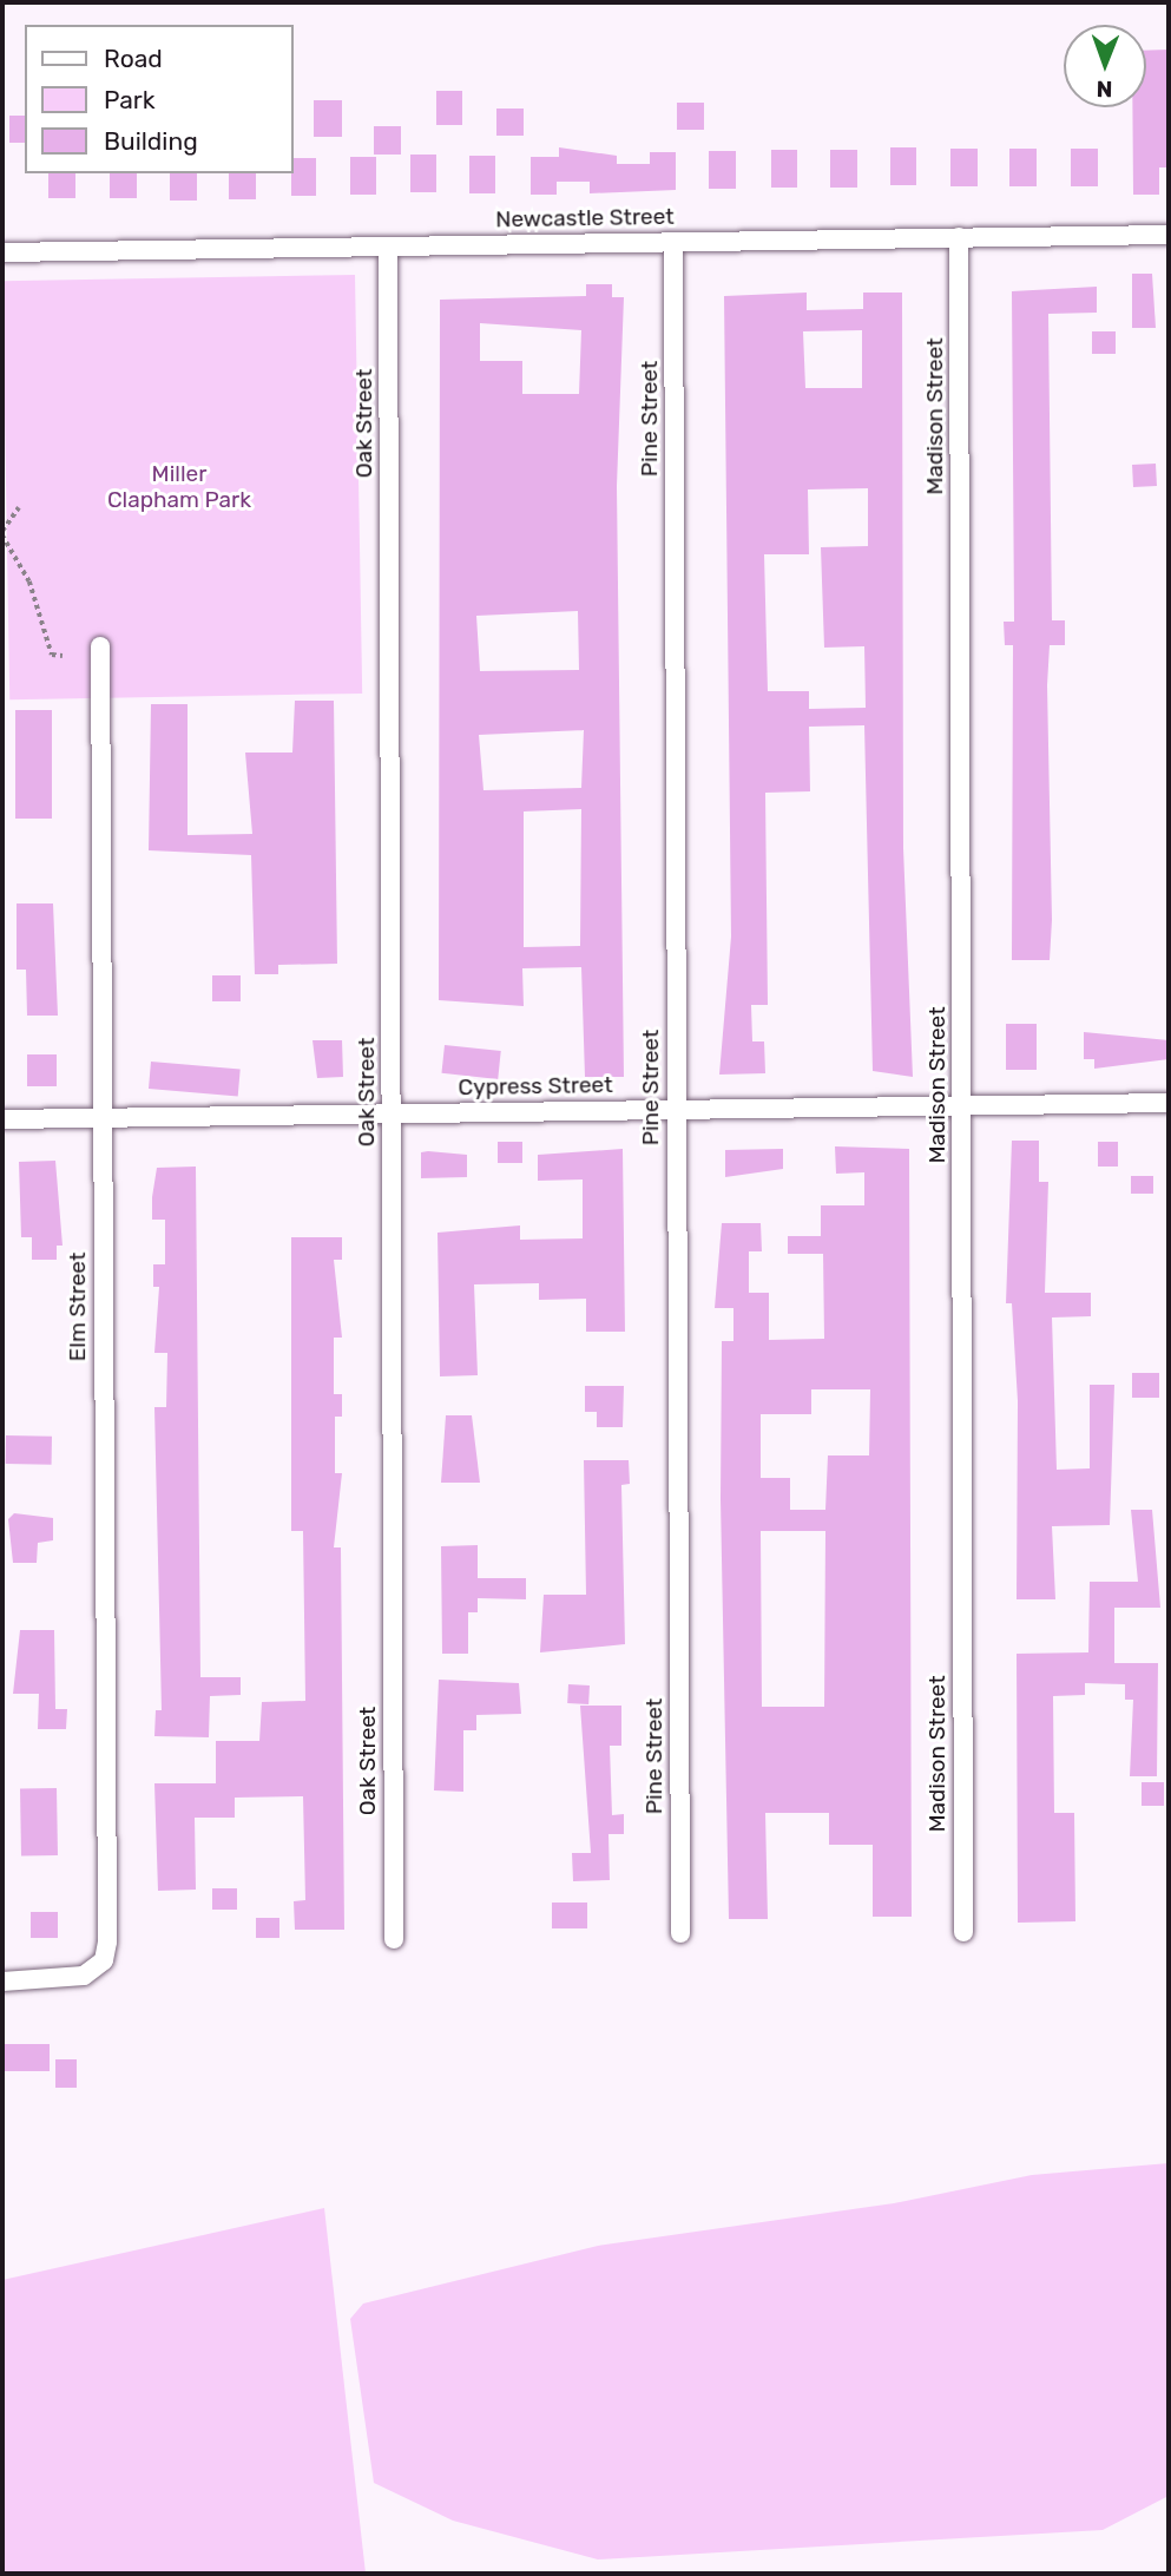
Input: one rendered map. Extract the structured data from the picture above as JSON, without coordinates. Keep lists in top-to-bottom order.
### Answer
{
  "streets": {
    "street": [
      "Newcastle Street",
      "Madison Street",
      "Pine Street",
      "Oak Street",
      "Cypress Street",
      "Elm Street"
    ]
  },
  "crossings": [
    ["Newcastle Street", "Madison Street"],
    ["Newcastle Street", "Pine Street"],
    ["Newcastle Street", "Oak Street"],
    ["Madison Street", "Cypress Street"],
    ["Pine Street", "Cypress Street"],
    ["Oak Street", "Cypress Street"],
    ["Cypress Street", "Elm Street"]
  ],
  "parks": ["Miller Clapham Park"],
  "legend": ["Road", "Park", "Building"],
  "north": "bottom"
}
